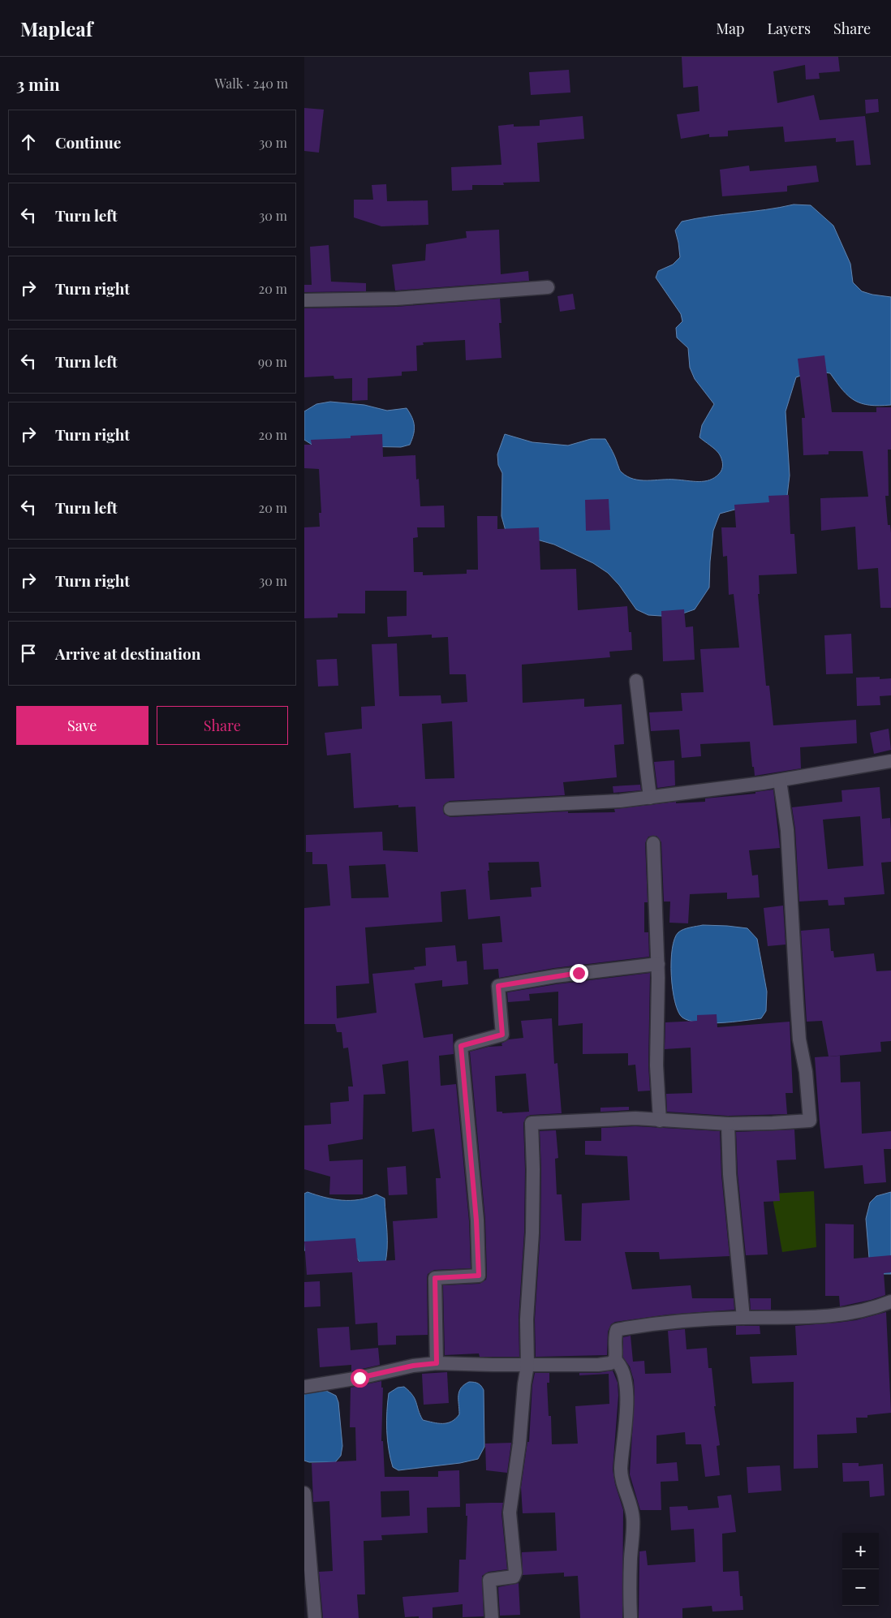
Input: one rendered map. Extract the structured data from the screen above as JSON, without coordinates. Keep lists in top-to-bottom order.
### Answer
{
  "page": {
    "header": "Mapleaf",
    "nav": ["Map", "Layers", "Share"],
    "heading": ["3 min", "Walk · 240 m"],
    "list": [
      ["Continue", "30 m"],
      ["Turn left", "30 m"],
      ["Turn right", "20 m"],
      ["Turn left", "90 m"],
      ["Turn right", "20 m"],
      ["Turn left", "20 m"],
      ["Turn right", "30 m"],
      "Arrive at destination"
    ],
    "buttons": ["Save", "Share"],
    "map_buttons": ["+", "−"]
  }
}
